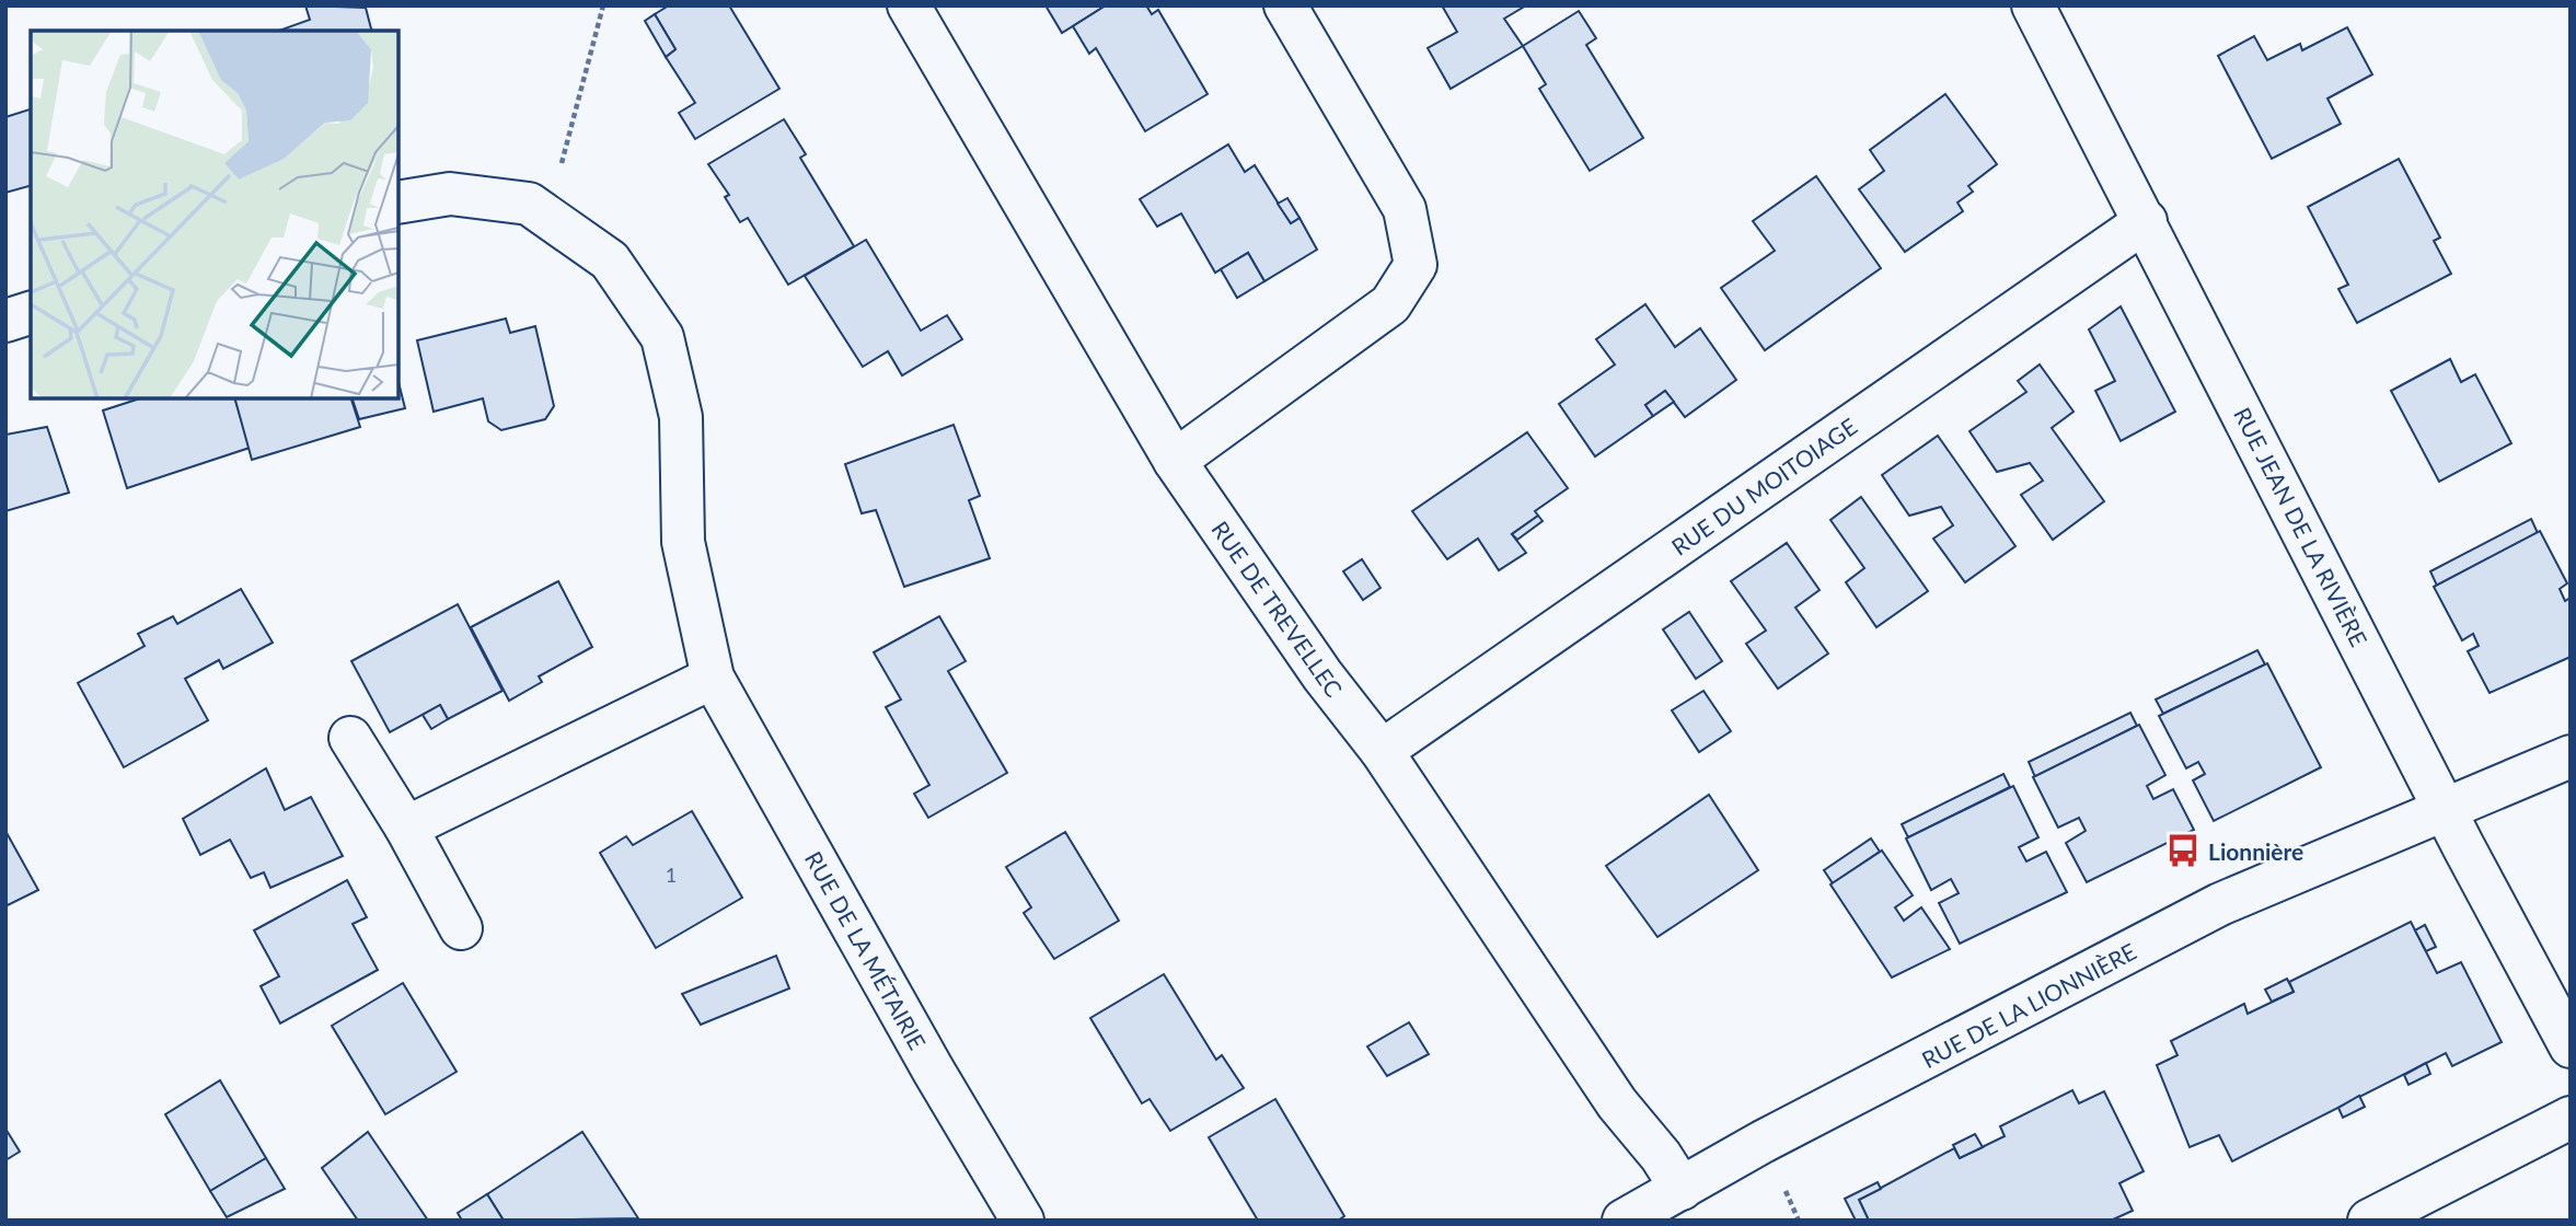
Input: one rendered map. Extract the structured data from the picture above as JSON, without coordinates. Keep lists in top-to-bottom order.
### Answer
{
  "streets": {
    "street": [
      "RUE DU MOITOIAGE",
      "RUE JEAN DE LA RIVIÈRE",
      "RUE DE TREVELLEC",
      "RUE DE LA MÉTAIRIE",
      "RUE DE LA LIONNIÈRE"
    ]
  },
  "crossings": [
    ["RUE DU MOITOIAGE", "RUE JEAN DE LA RIVIÈRE"],
    ["RUE DU MOITOIAGE", "RUE DE TREVELLEC"],
    ["RUE JEAN DE LA RIVIÈRE", "RUE DE LA LIONNIÈRE"],
    ["RUE DE TREVELLEC", "RUE DE LA LIONNIÈRE"]
  ],
  "places": {
    "bus stop": ["Lionnière"]
  },
  "house_numbers": ["1"]
}
